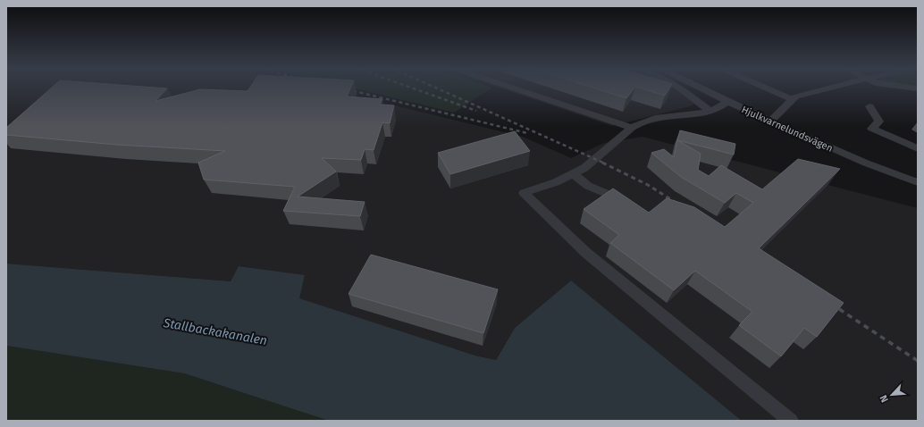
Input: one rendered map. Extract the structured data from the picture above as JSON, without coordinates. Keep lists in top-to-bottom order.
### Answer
{
  "streets": {
    "street": ["Hjulkvarnelundsvägen"]
  },
  "water": ["Stallbackakanalen"],
  "north": "bottom left"
}
